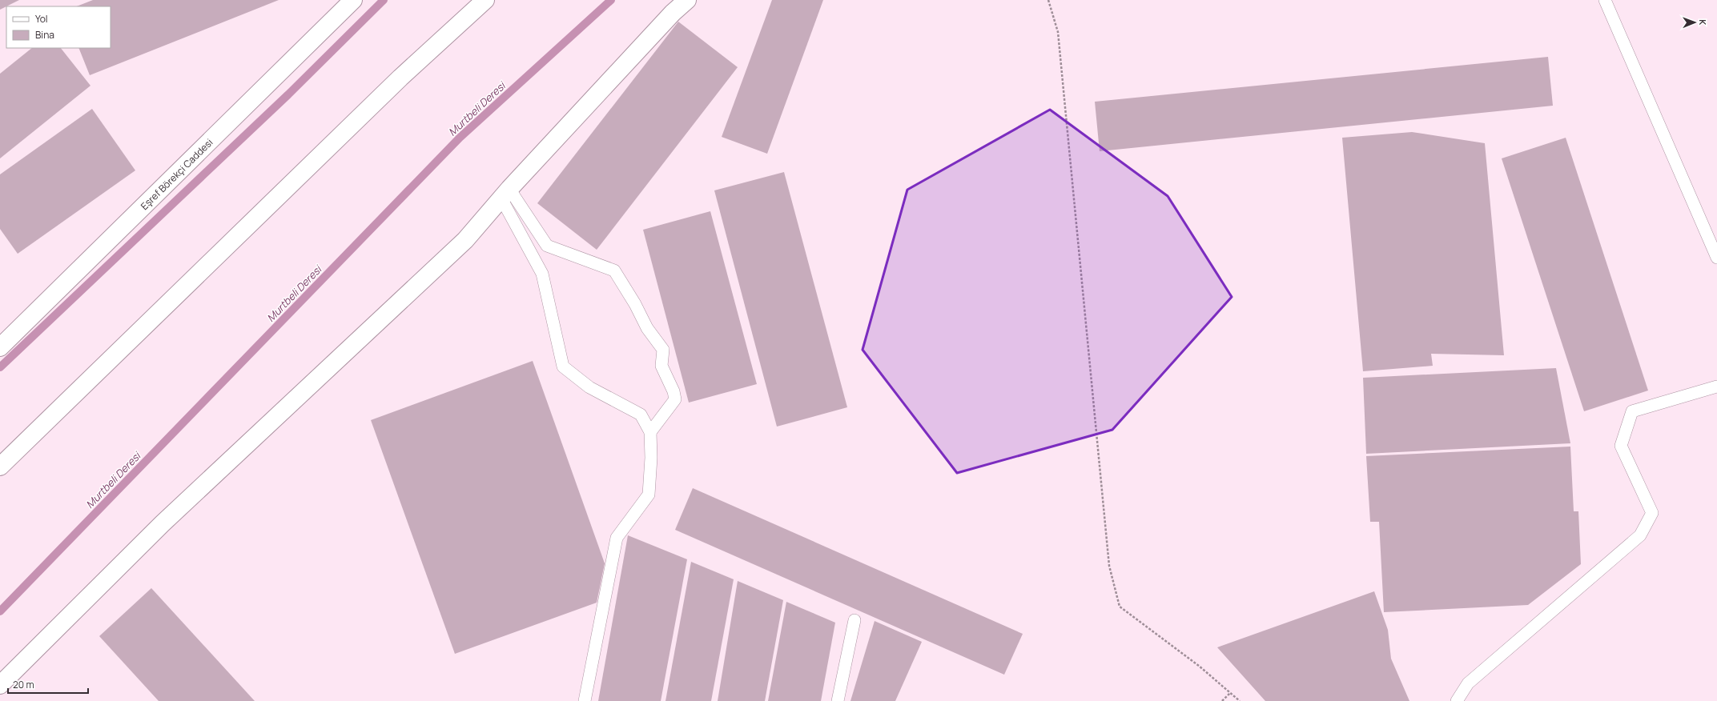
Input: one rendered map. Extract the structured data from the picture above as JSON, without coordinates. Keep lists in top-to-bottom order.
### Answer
{
  "streets": {
    "street": ["Eşref Börekçi Caddesi"]
  },
  "water": ["Murtbeli Deresi"],
  "legend": ["Yol", "Bina"],
  "scale_bar": "20 m",
  "north": "right"
}
